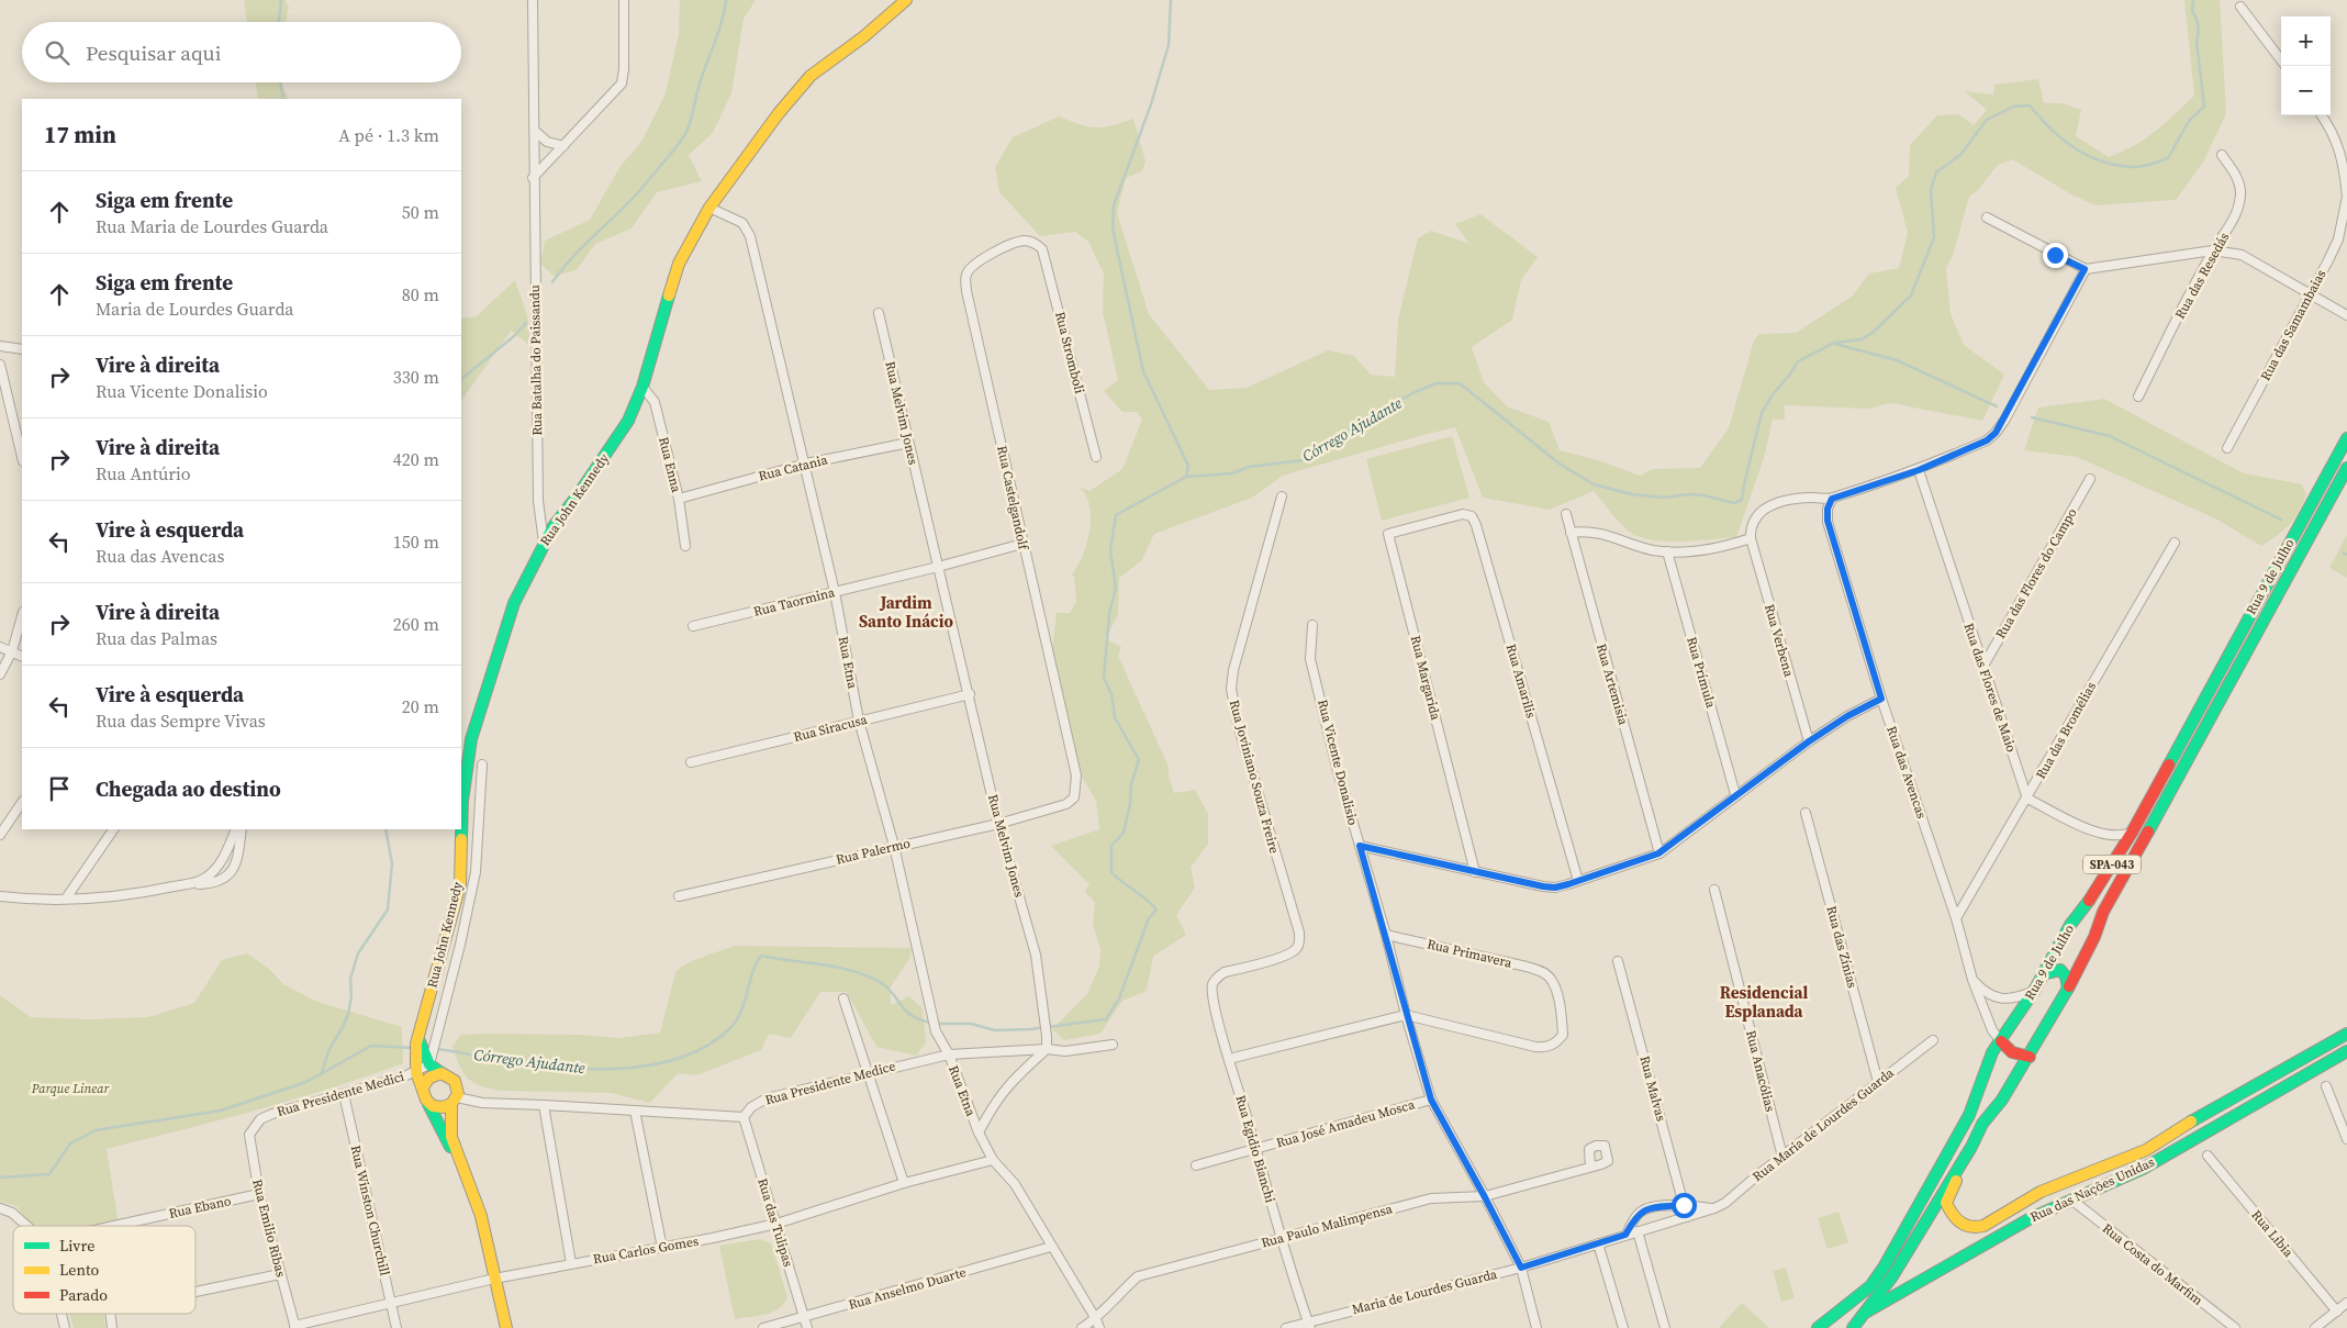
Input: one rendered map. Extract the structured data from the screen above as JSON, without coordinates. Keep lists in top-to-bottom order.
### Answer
{
  "streets": {
    "main road": [
      "Rua John Kennedy",
      "Rua 9 de Julho",
      "SPA-043",
      "Rua das Nações Unidas"
    ],
    "street": [
      "Rua das Resedás",
      "Rua das Samambaias",
      "Rua Stromboli",
      "Rua Batalha do Paissandu",
      "Rua Melvim Jones",
      "Rua Enna",
      "Rua Catania",
      "Rua Castelgandolf",
      "Rua das Flores do Campo",
      "Rua Taormina",
      "Rua Verbena",
      "Rua Etna",
      "Rua Prímula",
      "Rua Margarida",
      "Rua Amarilis",
      "Rua Artemisia",
      "Rua das Flores de Maio",
      "Rua Siracusa",
      "Rua das Bromélias",
      "Rua Vicente Donalisio",
      "Rua das Avencas",
      "Rua Joviniano Souza Freire",
      "Rua Palermo",
      "Rua das Zínias",
      "Rua Primavera",
      "Rua Anacólias",
      "Rua Presidente Medice",
      "Rua Malvas",
      "Rua Presidente Medici",
      "Rua José Amadeu Mosca",
      "Rua Maria de Lourdes Guarda",
      "Rua Egidio Bianchi",
      "Rua Ebano",
      "Rua Winston Churchill",
      "Rua das Tulipas",
      "Rua Paulo Malimpensa",
      "Rua Emilio Ribas",
      "Rua Líbia",
      "Rua Carlos Gomes",
      "Rua Costa do Marfim",
      "Rua Anselmo Duarte",
      "Maria de Lourdes Guarda"
    ]
  },
  "crossings": [
    ["Rua Stromboli", "Rua Castelgandolf"],
    ["Rua Batalha do Paissandu", "Rua John Kennedy"],
    ["Rua Melvim Jones", "Rua Catania"],
    ["Rua Melvim Jones", "Rua Taormina"],
    ["Rua Melvim Jones", "Rua Siracusa"],
    ["Rua Melvim Jones", "Rua Palermo"],
    ["Rua Melvim Jones", "Rua Presidente Medice"],
    ["Rua Enna", "Rua Catania"],
    ["Rua Enna", "Rua John Kennedy"],
    ["Rua Catania", "Rua Etna"],
    ["Rua Castelgandolf", "Rua Taormina"],
    ["Rua Castelgandolf", "Rua Palermo"],
    ["Rua John Kennedy", "Rua Etna"],
    ["Rua John Kennedy", "Rua Presidente Medici"],
    ["Rua das Flores do Campo", "Rua das Flores de Maio"],
    ["Rua 9 de Julho", "Rua das Avencas"],
    ["Rua 9 de Julho", "Rua das Nações Unidas"],
    ["Rua Taormina", "Rua Etna"],
    ["Rua Etna", "Rua Siracusa"],
    ["Rua Etna", "Rua Palermo"],
    ["Rua Etna", "Rua Presidente Medice"],
    ["Rua Margarida", "Rua Amarilis"],
    ["Rua das Flores de Maio", "Rua das Bromélias"],
    ["Rua das Bromélias", "Rua das Avencas"],
    ["Rua Vicente Donalisio", "Rua Primavera"],
    ["Rua Vicente Donalisio", "Rua José Amadeu Mosca"],
    ["Rua Vicente Donalisio", "Rua Paulo Malimpensa"],
    ["Rua Vicente Donalisio", "Maria de Lourdes Guarda"],
    ["Rua Joviniano Souza Freire", "Rua Egidio Bianchi"],
    ["Rua das Zínias", "Rua Maria de Lourdes Guarda"],
    ["Rua Anacólias", "Rua Maria de Lourdes Guarda"],
    ["Rua Presidente Medice", "Rua das Tulipas"],
    ["Rua Malvas", "Rua Maria de Lourdes Guarda"],
    ["Rua Presidente Medici", "Rua Winston Churchill"],
    ["Rua Presidente Medici", "Rua Emilio Ribas"],
    ["Rua José Amadeu Mosca", "Rua Egidio Bianchi"],
    ["Rua Maria de Lourdes Guarda", "Maria de Lourdes Guarda"],
    ["Rua Egidio Bianchi", "Rua Paulo Malimpensa"],
    ["Rua Egidio Bianchi", "Maria de Lourdes Guarda"],
    ["Rua das Nações Unidas", "Rua Costa do Marfim"],
    ["Rua Ebano", "Rua Emilio Ribas"],
    ["Rua Winston Churchill", "Rua Carlos Gomes"],
    ["Rua das Tulipas", "Rua Carlos Gomes"],
    ["Rua das Tulipas", "Rua Anselmo Duarte"],
    ["Rua Emilio Ribas", "Rua Carlos Gomes"]
  ],
  "districts": ["Jardim Santo Inácio", "Residencial Esplanada"],
  "water": ["Córrego Ajudante"],
  "parks": ["Parque Linear"],
  "legend": ["Livre", "Lento", "Parado"],
  "page": {
    "map_buttons": ["+", "−"],
    "search": "Pesquisar aqui",
    "heading": ["17 min", "A pé · 1.3 km"],
    "list": [
      ["Siga em frente", "Rua Maria de Lourdes Guarda", "50 m"],
      ["Siga em frente", "Maria de Lourdes Guarda", "80 m"],
      ["Vire à direita", "Rua Vicente Donalisio", "330 m"],
      ["Vire à direita", "Rua Antúrio", "420 m"],
      ["Vire à esquerda", "Rua das Avencas", "150 m"],
      ["Vire à direita", "Rua das Palmas", "260 m"],
      ["Vire à esquerda", "Rua das Sempre Vivas", "20 m"],
      "Chegada ao destino"
    ]
  }
}
